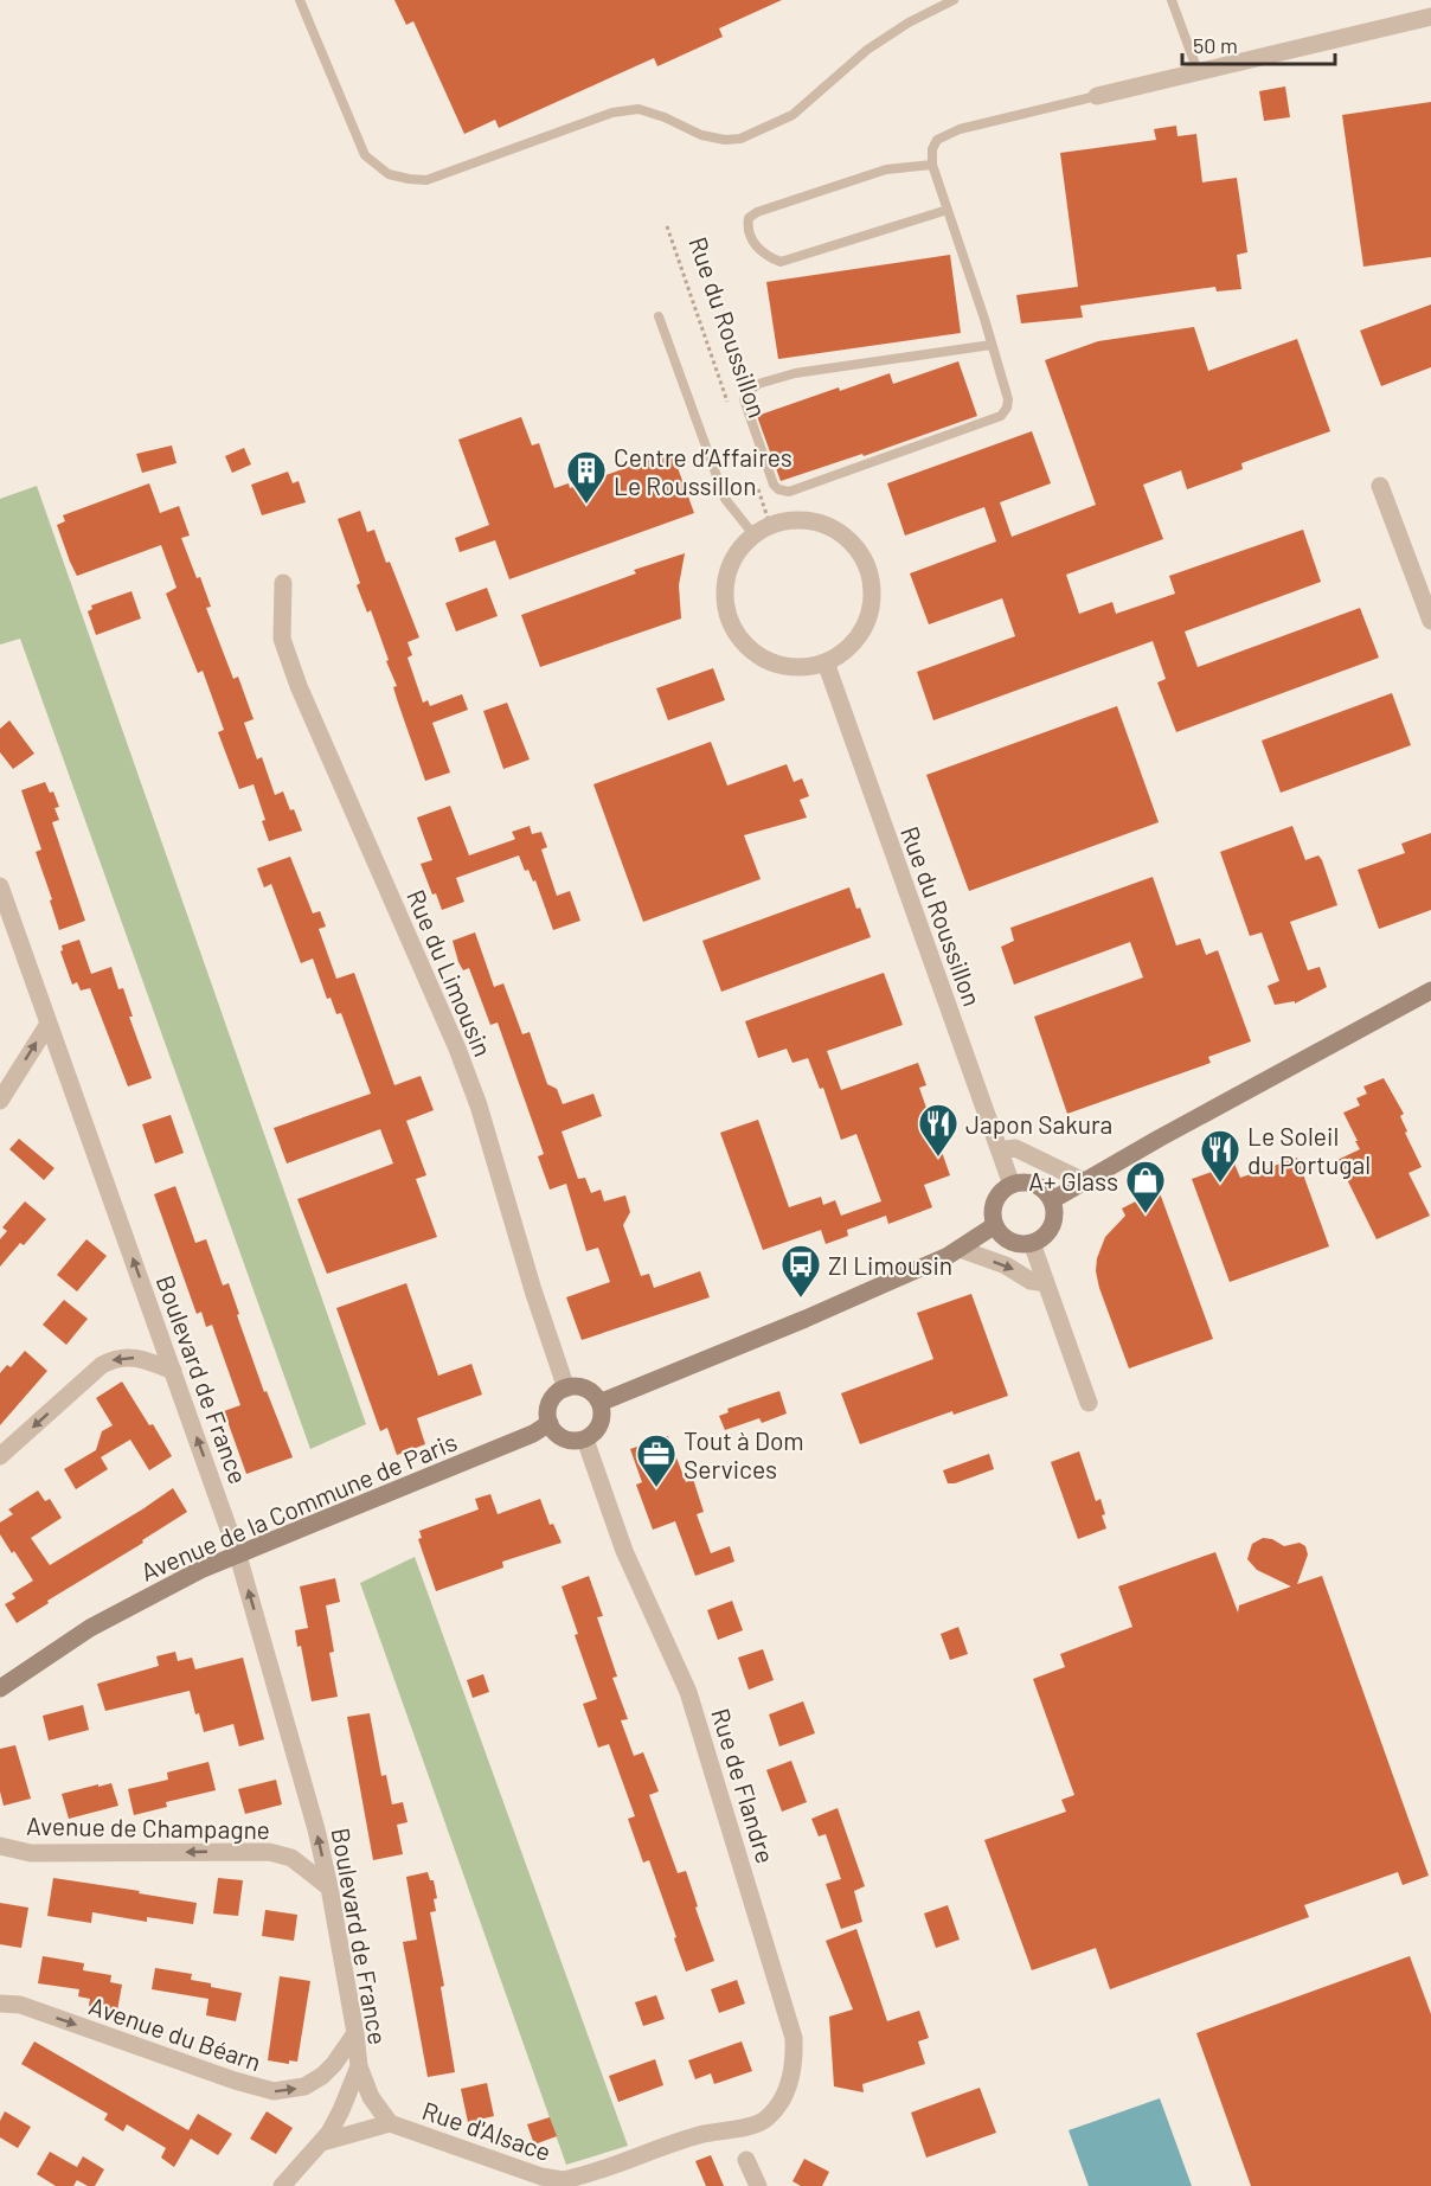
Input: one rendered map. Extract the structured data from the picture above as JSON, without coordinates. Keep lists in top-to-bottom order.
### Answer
{
  "streets": {
    "street": [
      "Rue du Roussillon",
      "Rue du Limousin",
      "Boulevard de France",
      "Avenue de la Commune de Paris",
      "Rue de Flandre",
      "Avenue de Champagne",
      "Avenue du Béarn",
      "Rue d'Alsace"
    ]
  },
  "crossings": [
    ["Rue du Limousin", "Avenue de la Commune de Paris"],
    ["Rue du Limousin", "Rue de Flandre"],
    ["Boulevard de France", "Avenue de la Commune de Paris"],
    ["Boulevard de France", "Avenue de Champagne"],
    ["Boulevard de France", "Avenue du Béarn"],
    ["Boulevard de France", "Rue d'Alsace"],
    ["Avenue de la Commune de Paris", "Rue de Flandre"],
    ["Rue de Flandre", "Rue d'Alsace"]
  ],
  "one_way": ["Boulevard de France", "Avenue de Champagne", "Avenue du Béarn"],
  "places": {
    "building": ["Centre d’Affaires Le Roussillon"],
    "restaurant": ["Japon Sakura", "Le Soleil du Portugal"],
    "shop": ["A+ Glass"],
    "bus stop": ["ZI Limousin"],
    "office": ["Tout à Dom Services"]
  },
  "scale_bar": "50 m"
}
